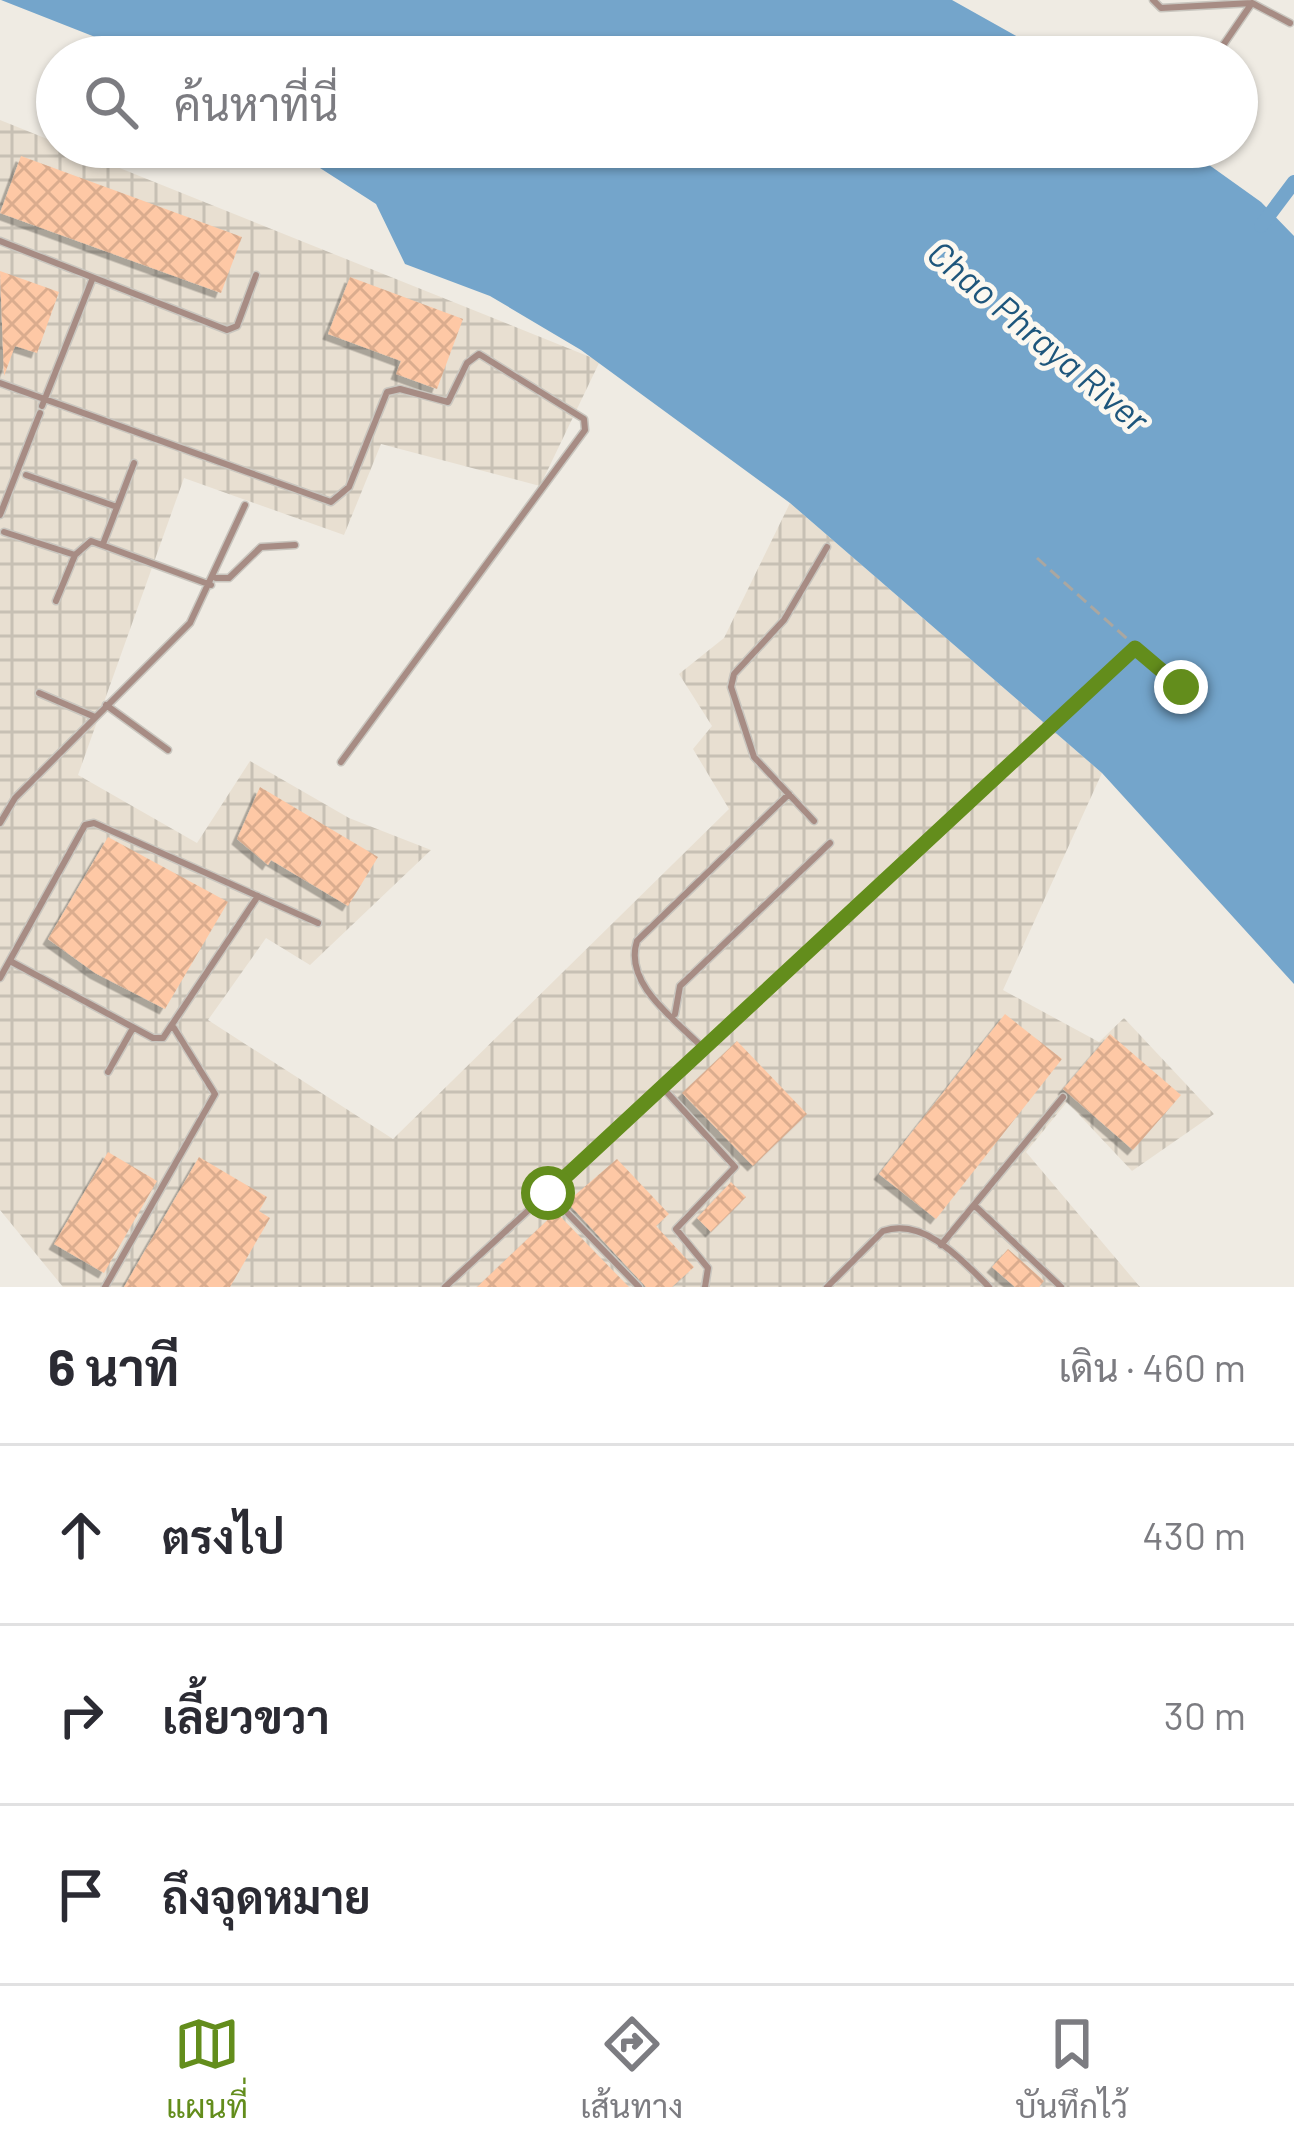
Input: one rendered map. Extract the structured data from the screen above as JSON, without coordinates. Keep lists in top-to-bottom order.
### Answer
{
  "water": ["Chao Phraya River"],
  "page": {
    "search": "ค้นหาที่นี่",
    "heading": ["6 นาที", "เดิน · 460 m"],
    "list": [
      ["ตรงไป", "430 m"],
      ["เลี้ยวขวา", "30 m"],
      "ถึงจุดหมาย"
    ],
    "nav": ["แผนที่", "เส้นทาง", "บันทึกไว้"]
  }
}
